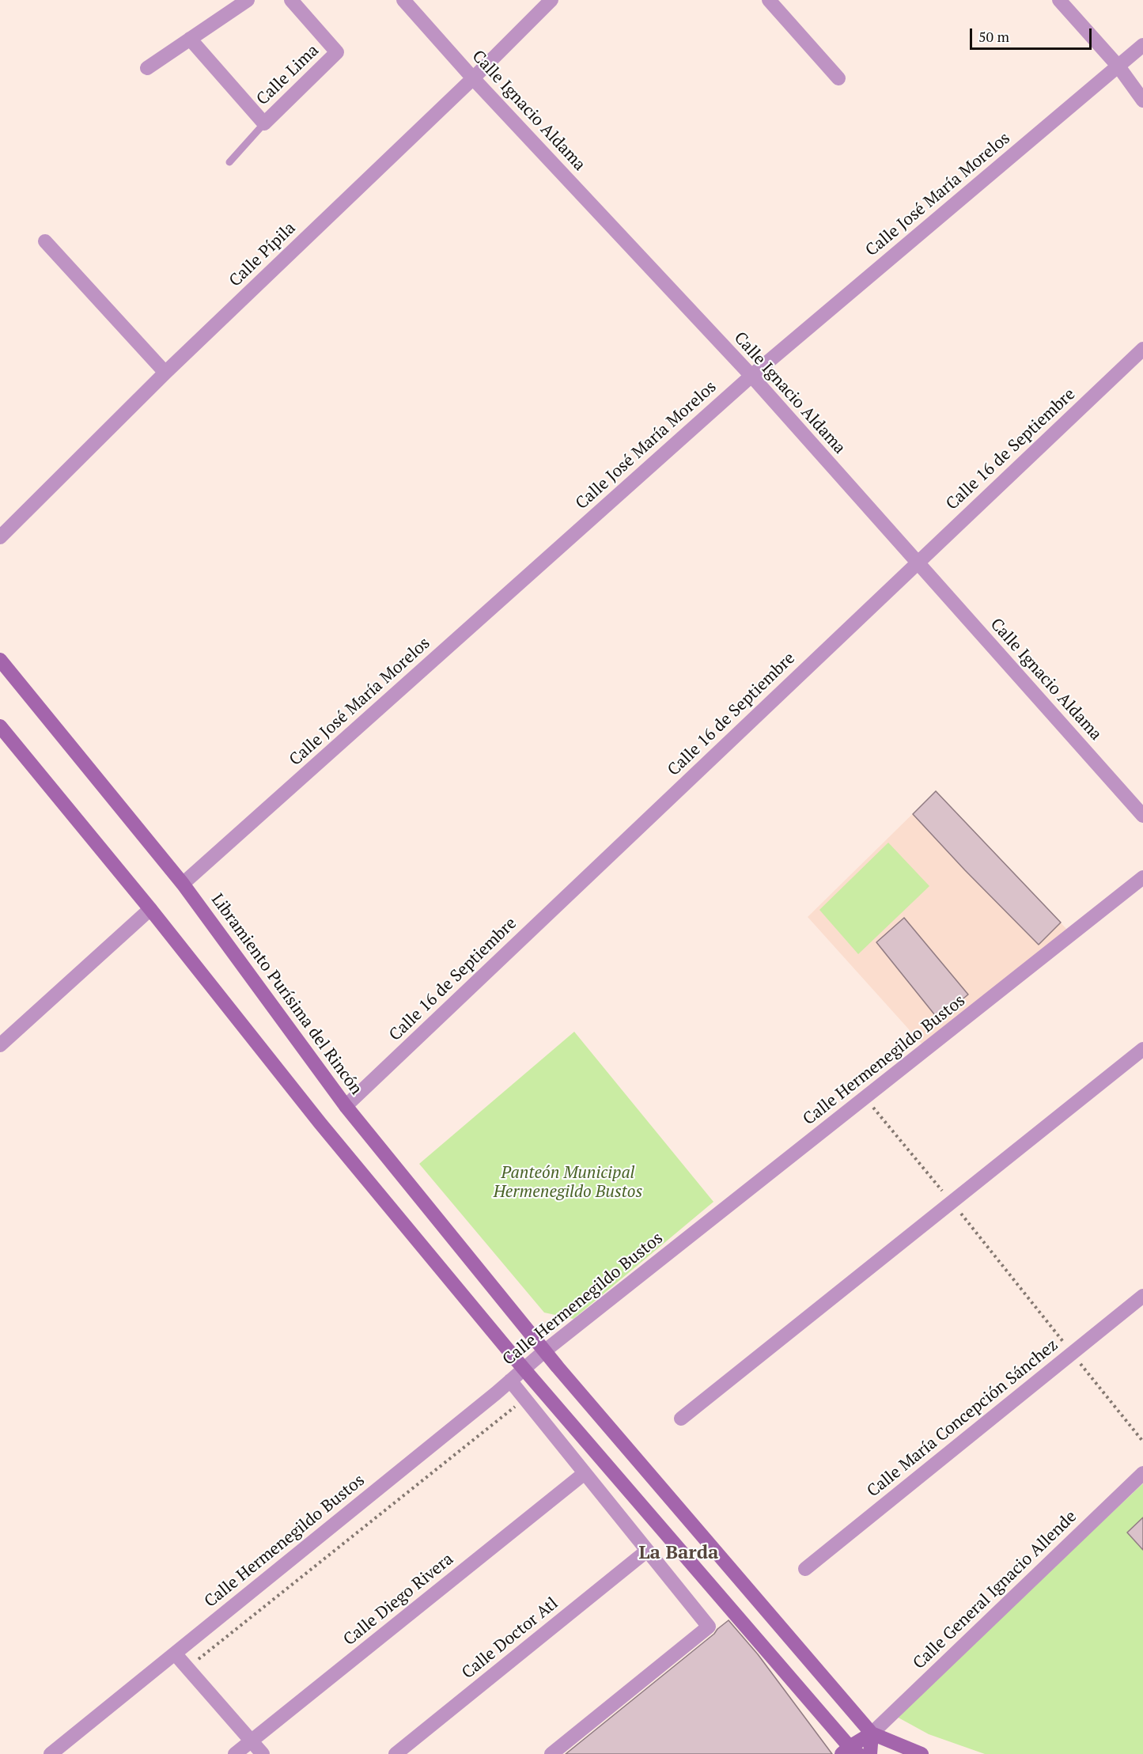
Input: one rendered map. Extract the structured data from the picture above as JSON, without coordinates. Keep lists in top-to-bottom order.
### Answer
{
  "streets": {
    "main road": ["Libramiento Purísima del Rincón"],
    "street": [
      "Calle Lima",
      "Calle Ignacio Aldama",
      "Calle José María Morelos",
      "Calle Pípila",
      "Calle 16 de Septiembre",
      "Calle Hermenegildo Bustos",
      "Calle María Concepción Sánchez",
      "Calle General Ignacio Allende",
      "Calle Diego Rivera",
      "Calle Doctor Atl"
    ]
  },
  "crossings": [
    ["Calle Ignacio Aldama", "Calle José María Morelos"],
    ["Calle Ignacio Aldama", "Calle Pípila"],
    ["Calle Ignacio Aldama", "Calle 16 de Septiembre"],
    ["Calle José María Morelos", "Libramiento Purísima del Rincón"],
    ["Calle 16 de Septiembre", "Libramiento Purísima del Rincón"],
    ["Libramiento Purísima del Rincón", "Calle Hermenegildo Bustos"],
    ["Libramiento Purísima del Rincón", "Calle General Ignacio Allende"]
  ],
  "districts": ["La Barda"],
  "parks": ["Panteón Municipal Hermenegildo Bustos"],
  "scale_bar": "50 m"
}
